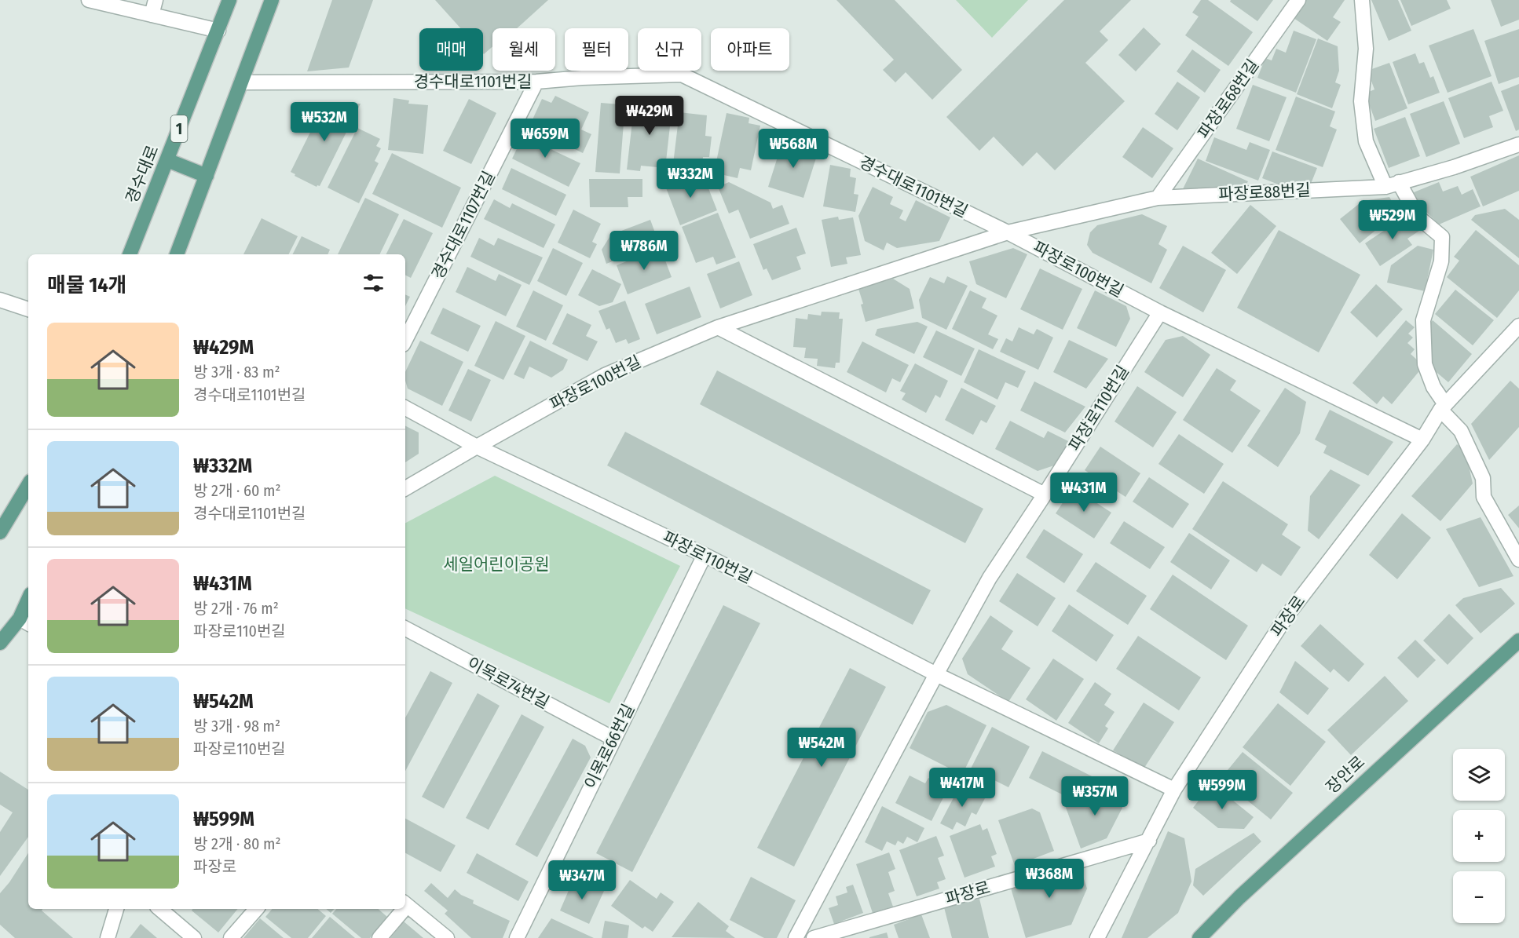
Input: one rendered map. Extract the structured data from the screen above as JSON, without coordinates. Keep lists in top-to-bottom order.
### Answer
{
  "streets": {
    "main road": ["1", "경수대로", "장안로"],
    "street": [
      "경수대로1101번길",
      "파장로68번길",
      "파장로88번길",
      "경수대로1107번길",
      "파장로100번길",
      "파장로110번길",
      "파장로",
      "이목로74번길",
      "이목로66번길"
    ]
  },
  "crossings": [
    ["경수대로1101번길", "파장로88번길"],
    ["경수대로1101번길", "경수대로1107번길"],
    ["경수대로1101번길", "파장로100번길"],
    ["파장로68번길", "파장로88번길"],
    ["파장로88번길", "파장로100번길"],
    ["파장로100번길", "파장로110번길"],
    ["파장로100번길", "파장로"],
    ["파장로110번길", "파장로"],
    ["파장로110번길", "이목로66번길"],
    ["이목로74번길", "이목로66번길"]
  ],
  "parks": ["세일어린이공원"],
  "page": {
    "chip": [
      "매매",
      "월세",
      "필터",
      "신규",
      "아파트"
    ],
    "price": [
      "₩429M",
      "₩532M",
      "₩659M",
      "₩568M",
      "₩332M",
      "₩529M",
      "₩786M",
      "₩431M",
      "₩542M",
      "₩417M",
      "₩599M",
      "₩357M",
      "₩368M",
      "₩347M"
    ],
    "heading": "매물 14개",
    "list": [
      {
        "name": "₩429M",
        "note": "방 3개 · 83 m² · 경수대로1101번길"
      },
      {
        "name": "₩332M",
        "note": "방 2개 · 60 m² · 경수대로1101번길"
      },
      {
        "name": "₩431M",
        "note": "방 2개 · 76 m² · 파장로110번길"
      },
      {
        "name": "₩542M",
        "note": "방 3개 · 98 m² · 파장로110번길"
      },
      {
        "name": "₩599M",
        "note": "방 2개 · 80 m² · 파장로"
      }
    ],
    "map_buttons": ["+", "−"]
  }
}
